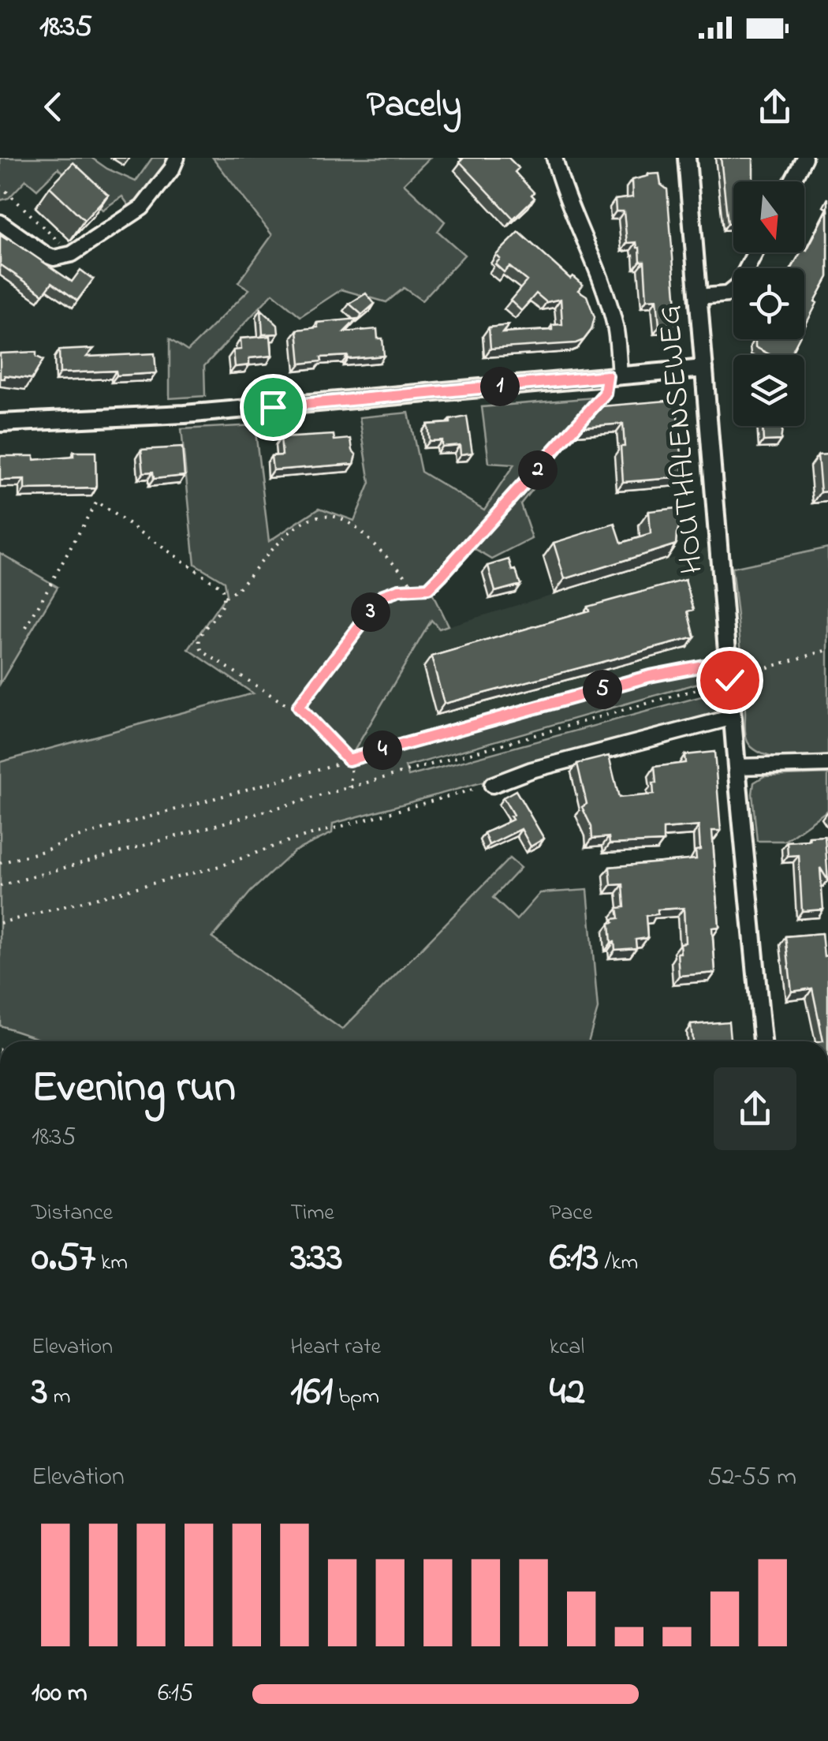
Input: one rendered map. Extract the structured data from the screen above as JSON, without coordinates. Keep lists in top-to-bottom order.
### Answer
{
  "streets": {
    "street": ["HOUTHALENSEWEG"]
  },
  "north": "bottom",
  "page": {
    "status": "18:35",
    "header": "Pacely",
    "pins": [
      "1",
      "2",
      "3",
      "5",
      "4"
    ],
    "heading": ["Evening run", "18:35"],
    "stats": [
      ["Distance", "0.57 km"],
      ["Time", "3:33"],
      ["Pace", "6:13 /km"],
      ["Elevation", "3 m"],
      ["Heart rate", "161 bpm"],
      ["kcal", "42"]
    ],
    "chart": ["Elevation", "52–55 m"],
    "list": [
      {
        "name": "100 m",
        "note": "6:15"
      }
    ]
  }
}
